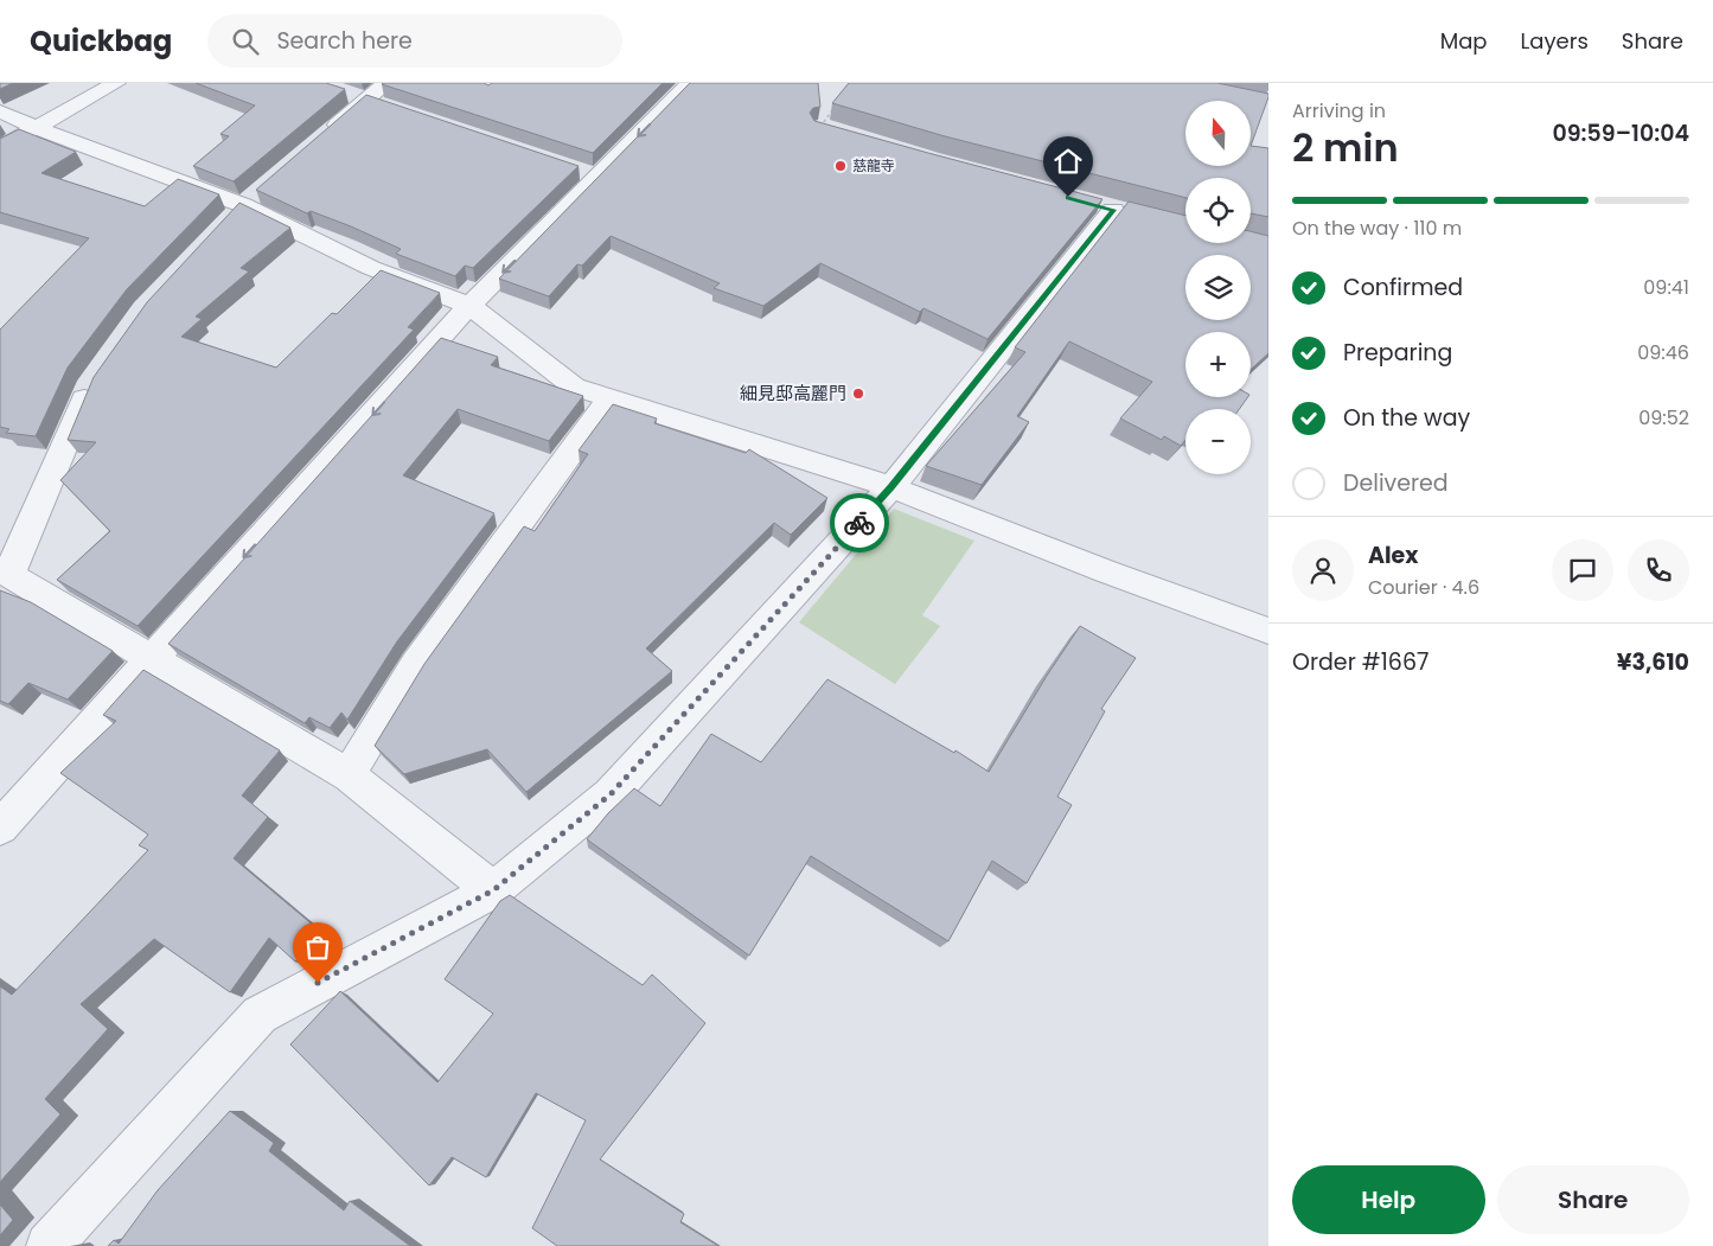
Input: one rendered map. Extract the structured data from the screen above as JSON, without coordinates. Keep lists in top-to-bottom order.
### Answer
{
  "places": ["慈龍寺", "細見邸高麗門"],
  "north": "top",
  "page": {
    "header": "Quickbag",
    "search": "Search here",
    "nav": ["Map", "Layers", "Share"],
    "heading": ["2 min", "Arriving in", "09:59–10:04"],
    "panel": [
      "Alex",
      "Courier · 4.6",
      "Order #1667",
      "¥3,610"
    ],
    "map_buttons": ["+", "−"],
    "bar": "On the way · 110 m",
    "list": [
      ["Confirmed", "09:41"],
      ["Preparing", "09:46"],
      ["On the way", "09:52"],
      "Delivered"
    ],
    "buttons": ["Help", "Share"]
  }
}
